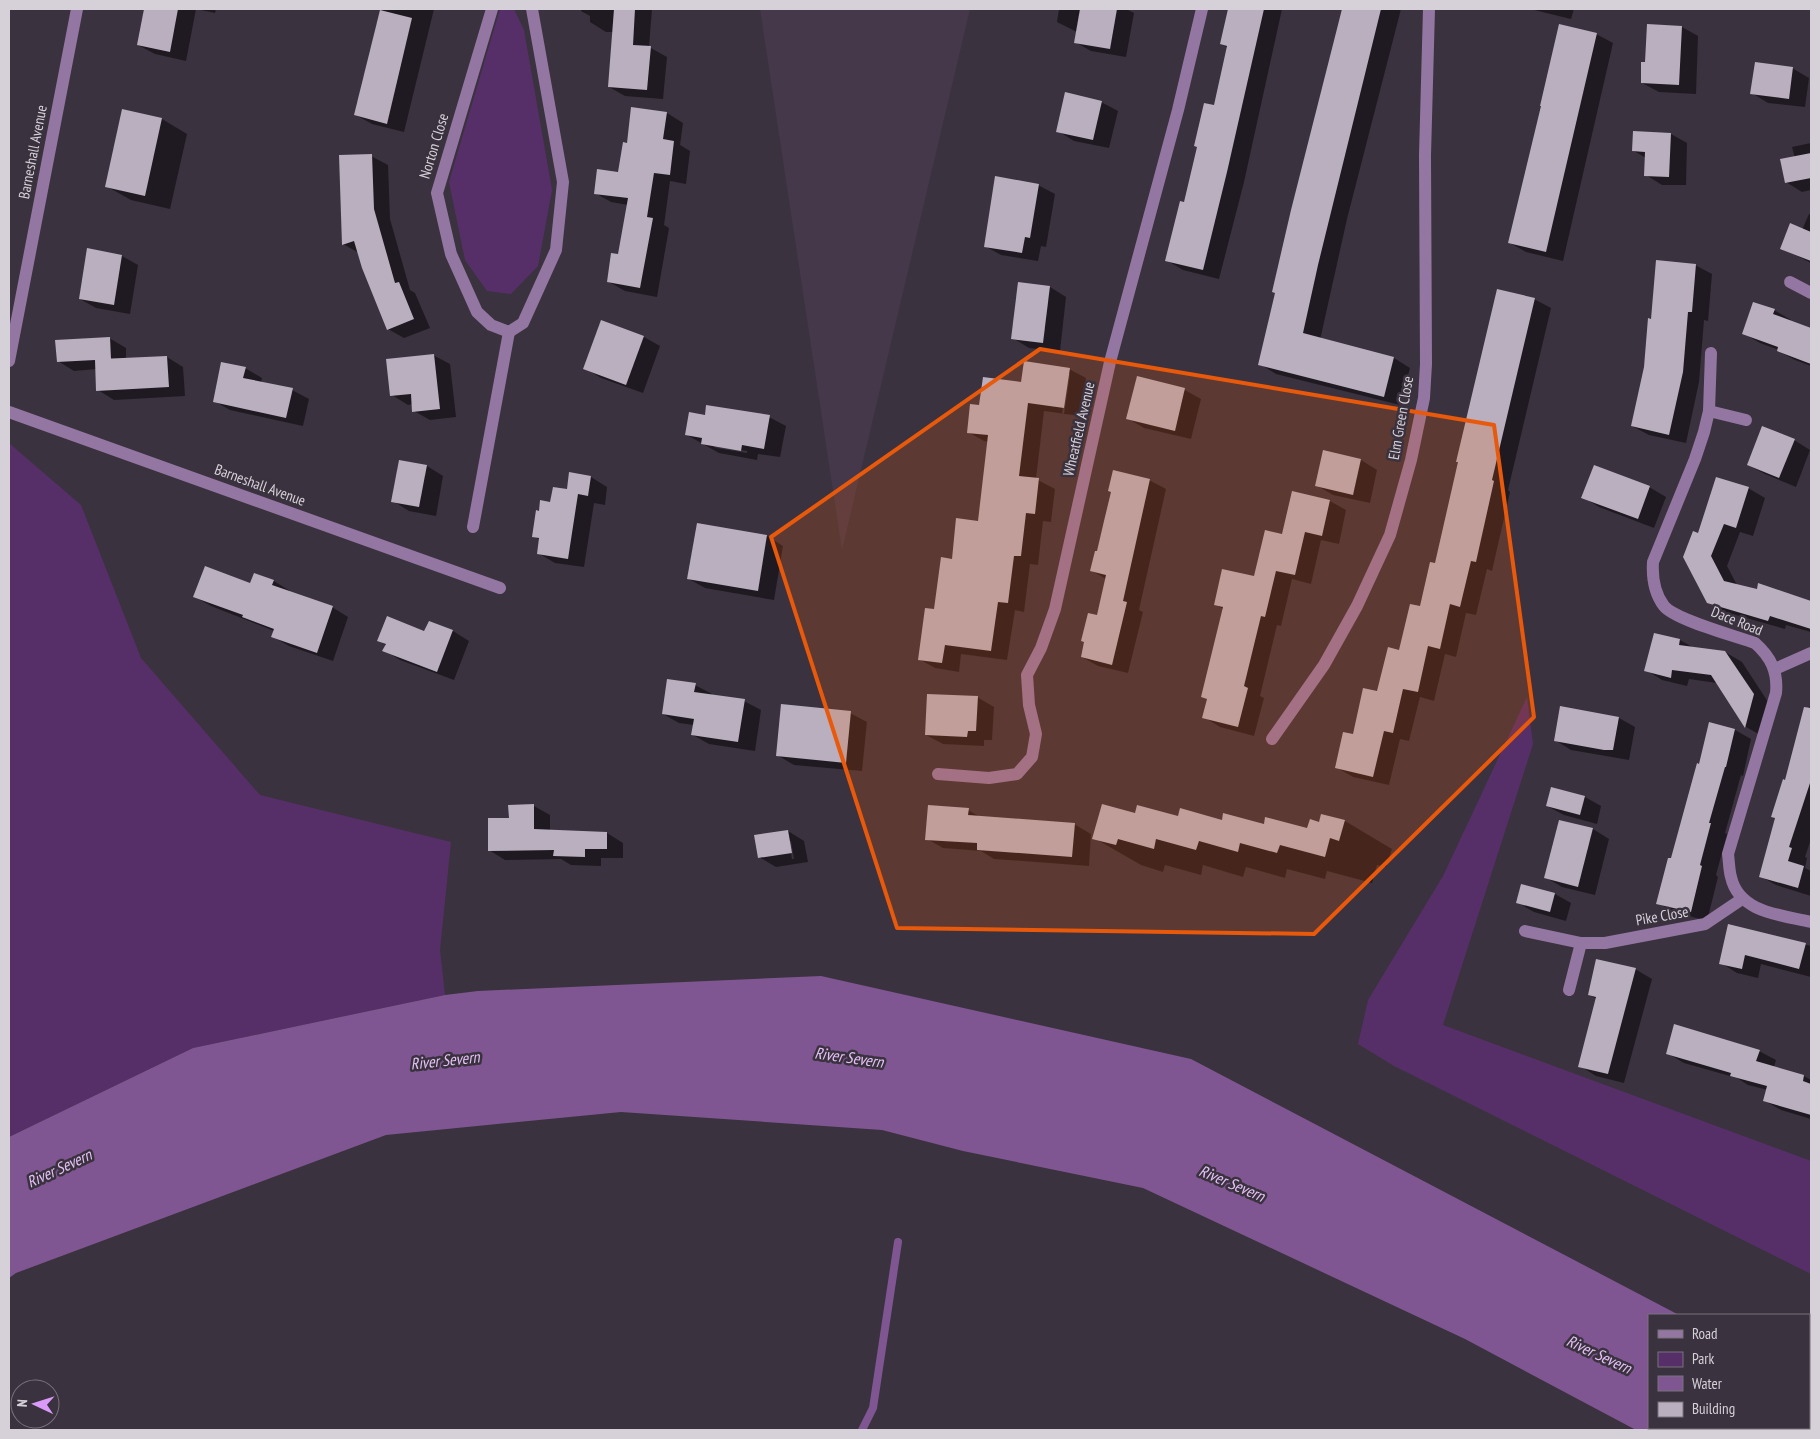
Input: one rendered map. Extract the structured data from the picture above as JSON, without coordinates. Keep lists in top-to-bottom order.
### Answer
{
  "streets": {
    "street": [
      "Norton Close",
      "Barneshall Avenue",
      "Elm Green Close",
      "Wheatfield Avenue",
      "Dace Road",
      "Pike Close"
    ]
  },
  "water": ["River Severn"],
  "legend": [
    "Road",
    "Park",
    "Water",
    "Building"
  ],
  "north": "left"
}
